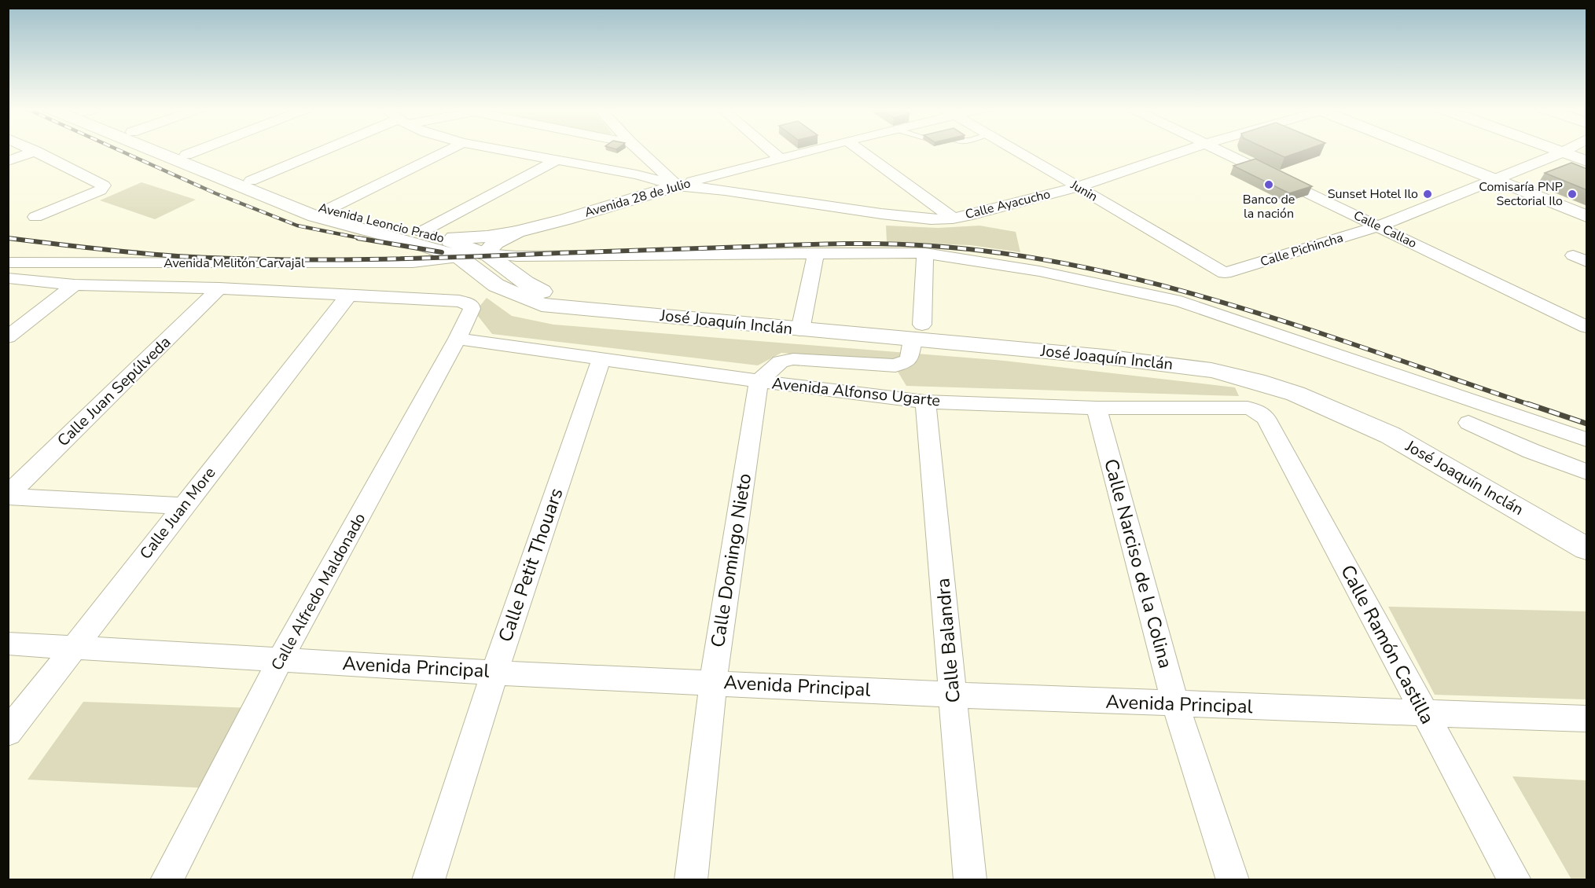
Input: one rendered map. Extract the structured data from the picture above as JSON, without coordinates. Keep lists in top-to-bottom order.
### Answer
{
  "streets": {
    "main road": ["Avenida 28 de Julio", "Avenida Leoncio Prado", "José Joaquín Inclán"],
    "street": [
      "Junin",
      "Calle Ayacucho",
      "Calle Callao",
      "Calle Pichincha",
      "Avenida Melitón Carvajal",
      "Calle Juan Sepúlveda",
      "Avenida Alfonso Ugarte",
      "Calle Juan More",
      "Calle Domingo Nieto",
      "Calle Narciso de la Colina",
      "Calle Petit Thouars",
      "Calle Alfredo Maldonado",
      "Calle Balandra",
      "Calle Ramón Castilla",
      "Avenida Principal"
    ]
  },
  "crossings": [
    ["Junin", "Calle Ayacucho"],
    ["Junin", "Calle Pichincha"],
    ["Avenida 28 de Julio", "Calle Ayacucho"],
    ["Avenida 28 de Julio", "Avenida Leoncio Prado"],
    ["Avenida Leoncio Prado", "Avenida Melitón Carvajal"],
    ["Avenida Leoncio Prado", "José Joaquín Inclán"],
    ["Calle Callao", "Calle Pichincha"],
    ["Avenida Melitón Carvajal", "José Joaquín Inclán"],
    ["Avenida Alfonso Ugarte", "Calle Domingo Nieto"],
    ["Avenida Alfonso Ugarte", "Calle Narciso de la Colina"],
    ["Avenida Alfonso Ugarte", "Calle Petit Thouars"],
    ["Avenida Alfonso Ugarte", "Calle Alfredo Maldonado"],
    ["Avenida Alfonso Ugarte", "Calle Balandra"],
    ["Avenida Alfonso Ugarte", "Calle Ramón Castilla"],
    ["Calle Juan More", "Calle Alfredo Maldonado"],
    ["Calle Juan More", "Avenida Principal"],
    ["Calle Domingo Nieto", "Avenida Principal"],
    ["Calle Narciso de la Colina", "Avenida Principal"],
    ["Calle Petit Thouars", "Avenida Principal"],
    ["Calle Alfredo Maldonado", "Avenida Principal"],
    ["Calle Balandra", "Avenida Principal"],
    ["Calle Ramón Castilla", "Avenida Principal"]
  ],
  "places": ["Banco de la nación", "Sunset Hotel Ilo", "Comisaría PNP Sectorial Ilo"]
}
